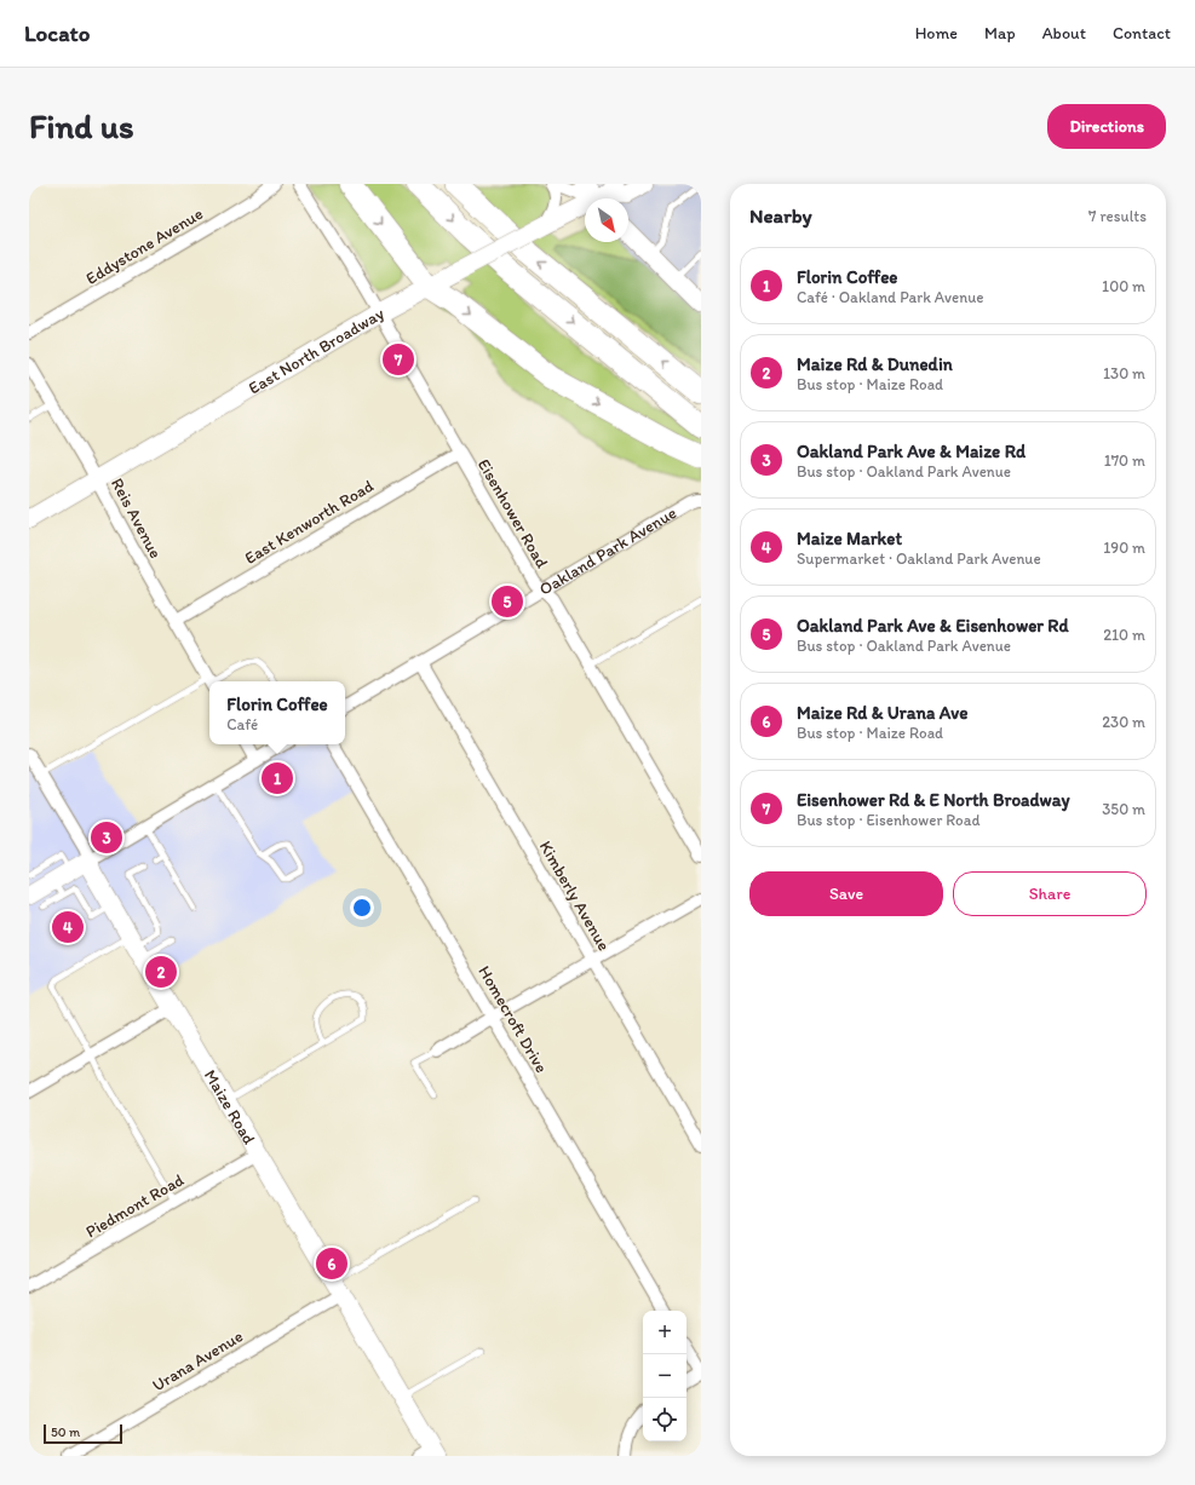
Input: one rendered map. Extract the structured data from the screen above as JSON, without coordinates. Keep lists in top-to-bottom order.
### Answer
{
  "streets": {
    "street": [
      "Eddystone Avenue",
      "East North Broadway",
      "Eisenhower Road",
      "Reis Avenue",
      "East Kenworth Road",
      "Oakland Park Avenue",
      "Kimberly Avenue",
      "Homecroft Drive",
      "Maize Road",
      "Piedmont Road",
      "Urana Avenue"
    ]
  },
  "crossings": [
    ["East North Broadway", "Eisenhower Road"],
    ["East North Broadway", "Reis Avenue"],
    ["Eisenhower Road", "East Kenworth Road"],
    ["Eisenhower Road", "Oakland Park Avenue"],
    ["Reis Avenue", "East Kenworth Road"],
    ["Oakland Park Avenue", "Kimberly Avenue"],
    ["Maize Road", "Piedmont Road"],
    ["Maize Road", "Urana Avenue"]
  ],
  "scale_bar": "50 m",
  "north": "bottom right",
  "page": {
    "header": "Locato",
    "nav": [
      "Home",
      "Map",
      "About",
      "Contact"
    ],
    "buttons": [
      "Directions",
      ["Save", "Share"]
    ],
    "title": "Find us",
    "heading": ["Nearby", "7 results"],
    "list": [
      {
        "mark": "1",
        "name": "Florin Coffee",
        "note": "Café · Oakland Park Avenue",
        "value": "100 m"
      },
      {
        "mark": "2",
        "name": "Maize Rd & Dunedin",
        "note": "Bus stop · Maize Road",
        "value": "130 m"
      },
      {
        "mark": "3",
        "name": "Oakland Park Ave & Maize Rd",
        "note": "Bus stop · Oakland Park Avenue",
        "value": "170 m"
      },
      {
        "mark": "4",
        "name": "Maize Market",
        "note": "Supermarket · Oakland Park Avenue",
        "value": "190 m"
      },
      {
        "mark": "5",
        "name": "Oakland Park Ave & Eisenhower Rd",
        "note": "Bus stop · Oakland Park Avenue",
        "value": "210 m"
      },
      {
        "mark": "6",
        "name": "Maize Rd & Urana Ave",
        "note": "Bus stop · Maize Road",
        "value": "230 m"
      },
      {
        "mark": "7",
        "name": "Eisenhower Rd & E North Broadway",
        "note": "Bus stop · Eisenhower Road",
        "value": "350 m"
      }
    ],
    "pins": [
      "7",
      "5",
      "1",
      "3",
      "4",
      "2",
      "6"
    ],
    "popup": ["Florin Coffee", "Café"],
    "map_buttons": ["+", "−"],
    "scale": "50 m"
  }
}
